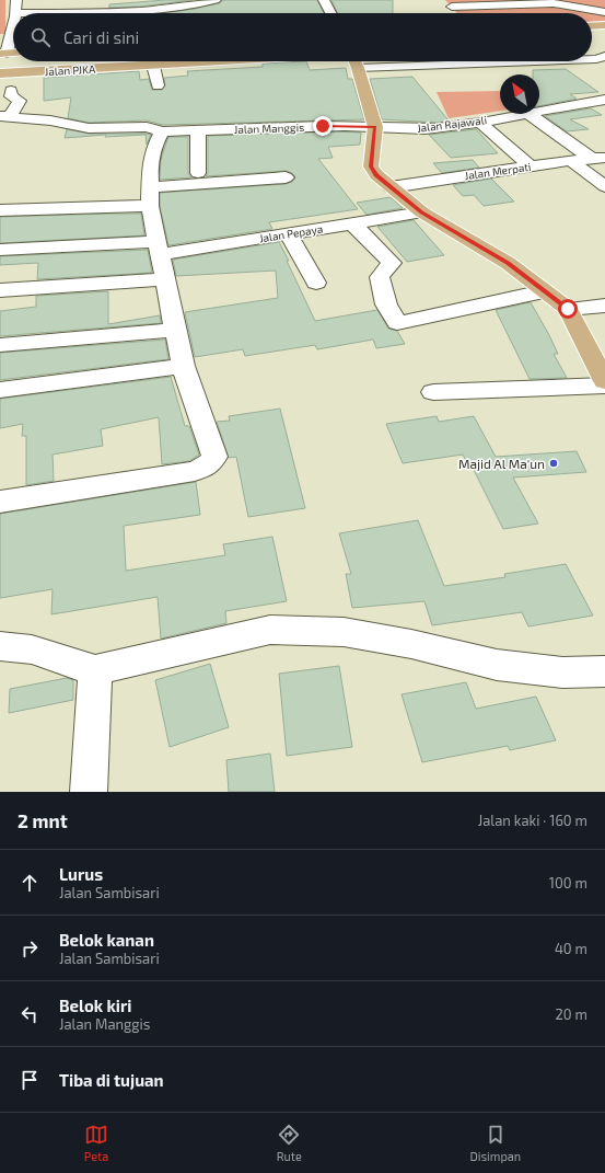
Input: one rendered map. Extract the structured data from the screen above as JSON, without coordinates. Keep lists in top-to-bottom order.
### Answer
{
  "streets": {
    "main road": ["Jalan PJKA"],
    "street": [
      "Jalan Rajawali",
      "Jalan Manggis",
      "Jalan Merpati",
      "Jalan Pepaya"
    ]
  },
  "crossings": [
    ["Jalan Rajawali", "Jalan Manggis"]
  ],
  "places": ["Majid Al Ma'un"],
  "north": "top left",
  "page": {
    "search": "Cari di sini",
    "heading": ["2 mnt", "Jalan kaki · 160 m"],
    "list": [
      ["Lurus", "Jalan Sambisari", "100 m"],
      ["Belok kanan", "Jalan Sambisari", "40 m"],
      ["Belok kiri", "Jalan Manggis", "20 m"],
      "Tiba di tujuan"
    ],
    "nav": ["Peta", "Rute", "Disimpan"]
  }
}
